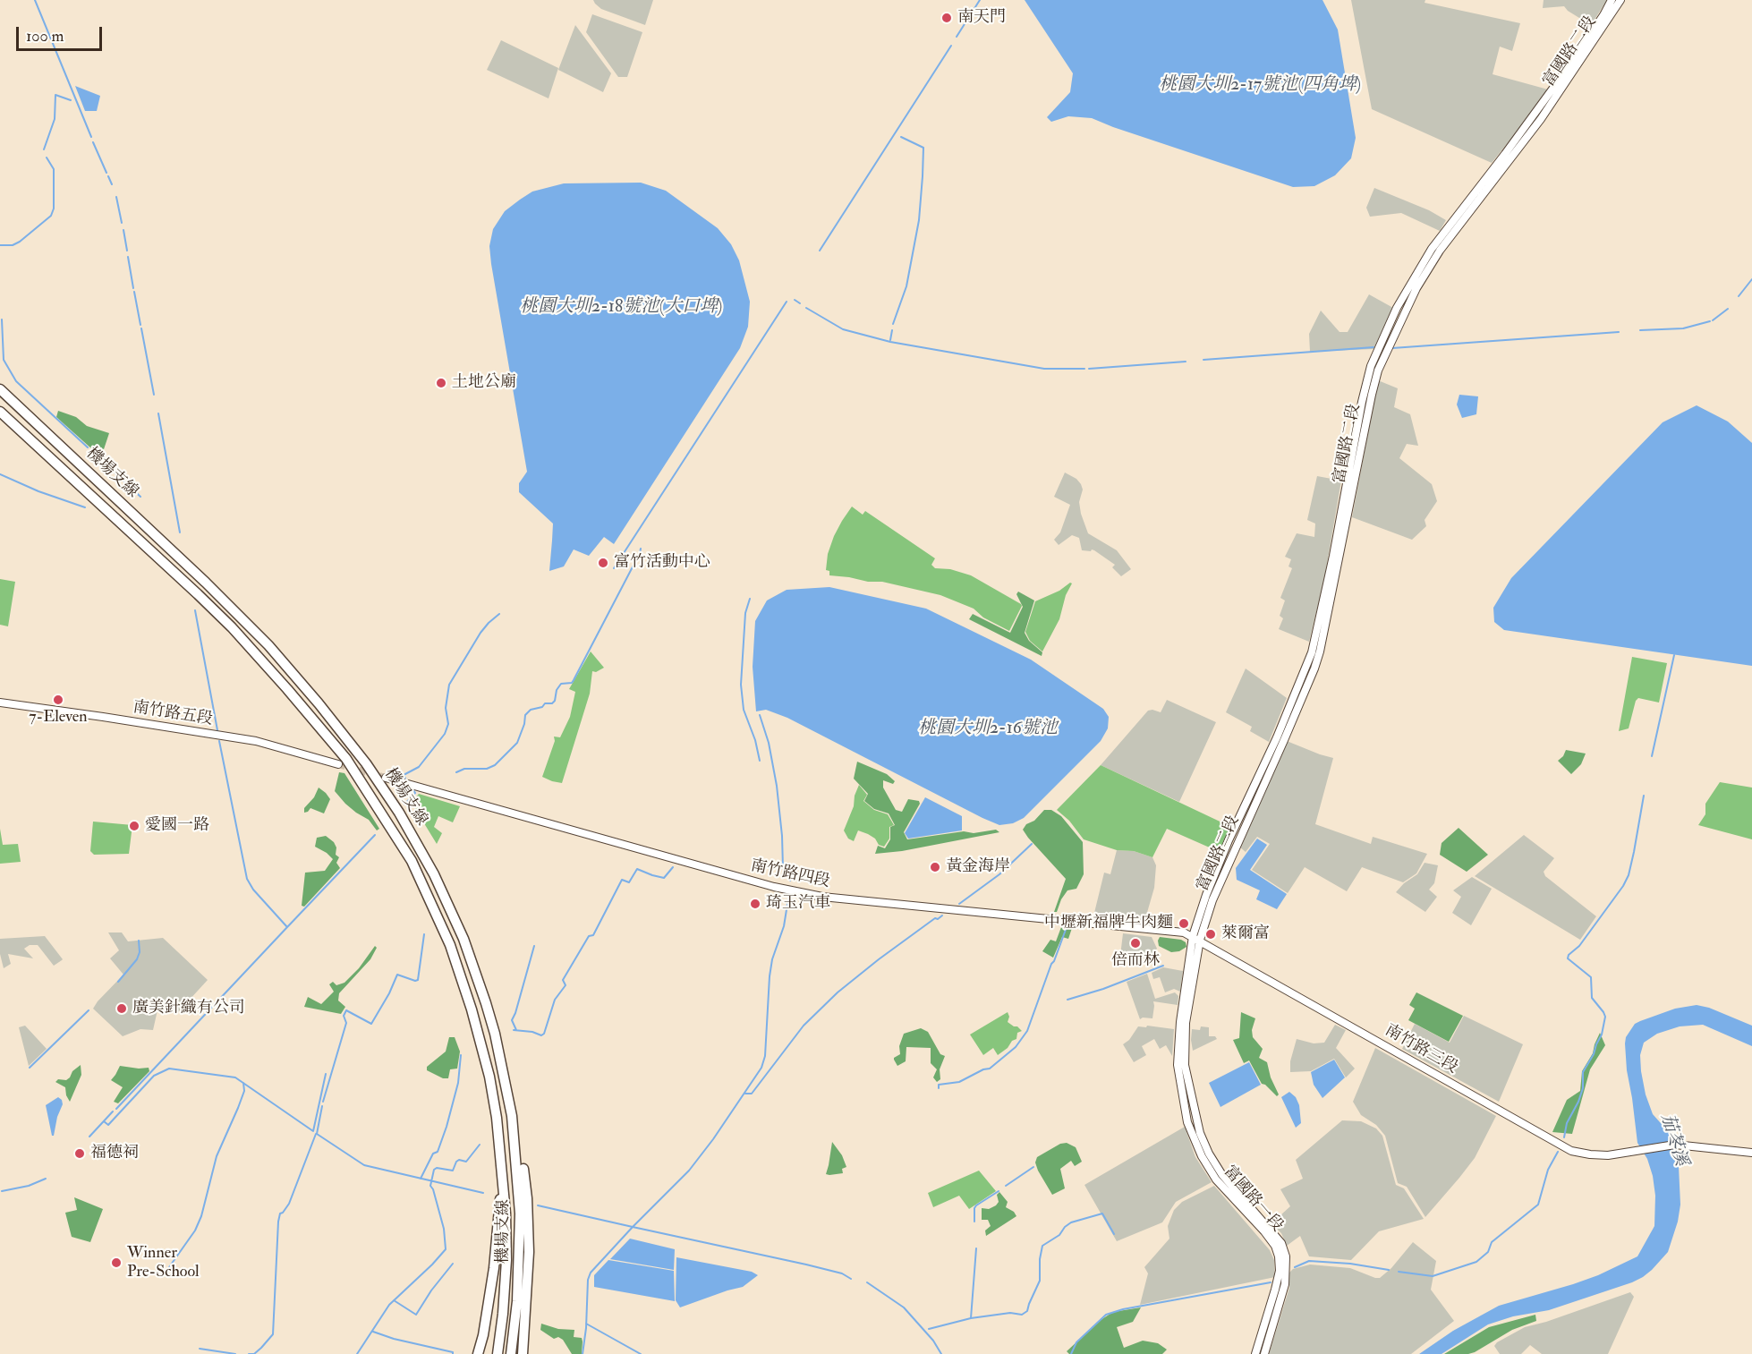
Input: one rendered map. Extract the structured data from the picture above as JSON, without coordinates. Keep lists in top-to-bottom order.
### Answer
{
  "streets": {
    "highway": ["機場支線"],
    "street": [
      "富國路二段",
      "南竹路五段",
      "南竹路四段",
      "南竹路三段",
      "富國路一段"
    ]
  },
  "crossings": [
    ["富國路二段", "南竹路四段"],
    ["富國路二段", "南竹路三段"],
    ["富國路二段", "富國路一段"],
    ["南竹路四段", "南竹路三段"],
    ["南竹路四段", "富國路一段"],
    ["南竹路三段", "富國路一段"]
  ],
  "water": [
    "桃園大圳2-17號池(四角埤)",
    "桃園大圳2-18號池(大口埤)",
    "桃園大圳2-16號池",
    "茄苳溪"
  ],
  "places": [
    "南天門",
    "土地公廟",
    "富竹活動中心",
    "7-Eleven",
    "愛國一路",
    "黃金海岸",
    "琦玉汽車",
    "中壢新福牌牛肉麵",
    "萊爾富",
    "倍而林",
    "廣美針織有公司",
    "福德祠",
    "Winner Pre-School"
  ],
  "scale_bar": "100 m"
}
